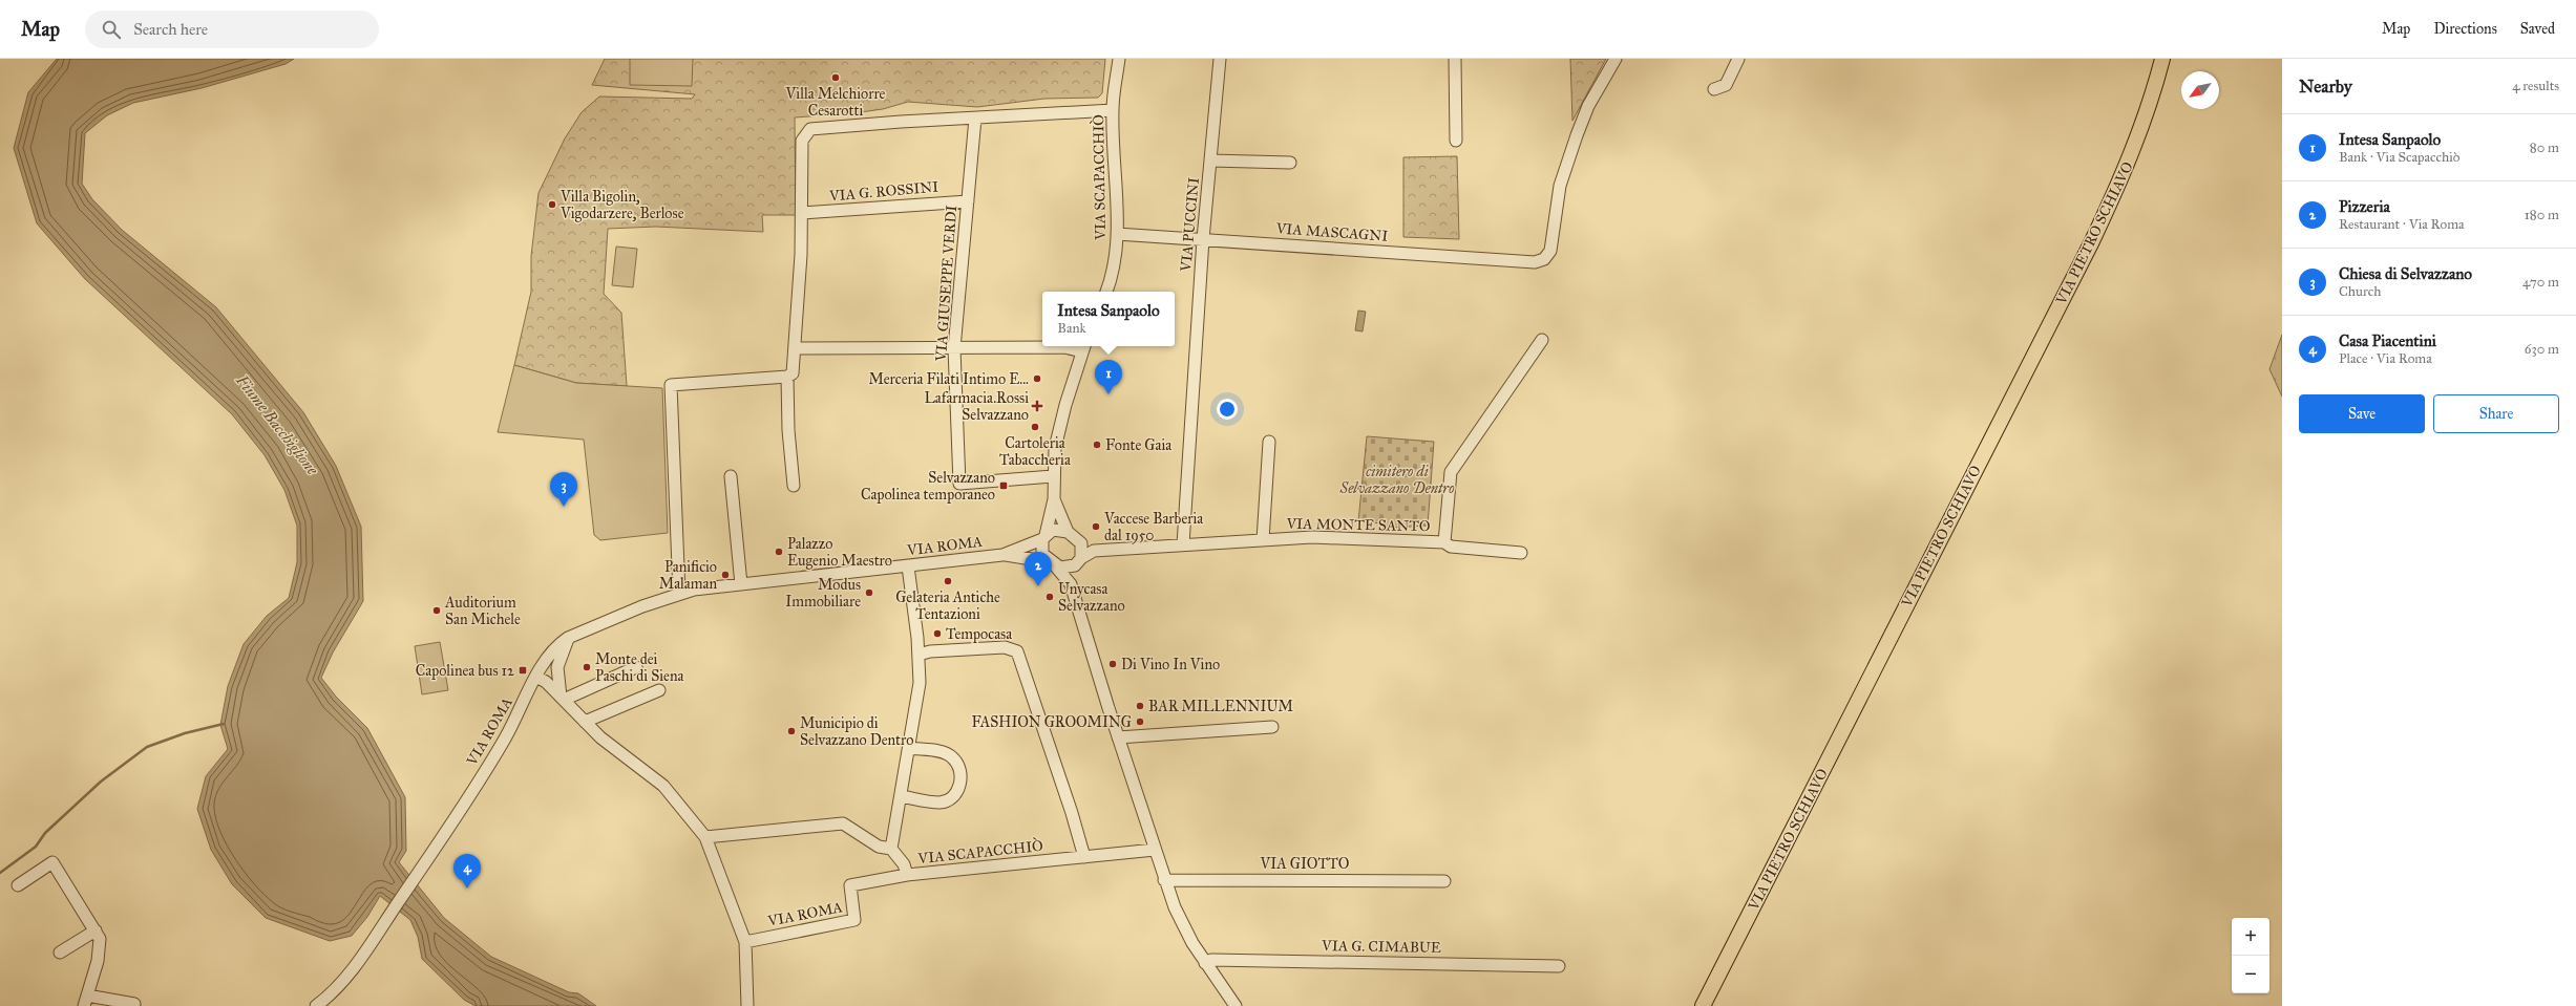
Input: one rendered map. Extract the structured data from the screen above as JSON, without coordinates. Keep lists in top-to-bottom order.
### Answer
{
  "streets": {
    "main road": ["VIA PIETRO SCHIAVO"],
    "street": [
      "VIA SCAPACCHIÒ",
      "VIA G. ROSSINI",
      "VIA PUCCINI",
      "VIA MASCAGNI",
      "VIA GIUSEPPE VERDI",
      "VIA MONTE SANTO",
      "VIA ROMA",
      "VIA GIOTTO",
      "VIA G. CIMABUE"
    ]
  },
  "crossings": [
    ["VIA SCAPACCHIÒ", "VIA MASCAGNI"],
    ["VIA SCAPACCHIÒ", "VIA ROMA"],
    ["VIA G. ROSSINI", "VIA GIUSEPPE VERDI"],
    ["VIA PUCCINI", "VIA MASCAGNI"],
    ["VIA PUCCINI", "VIA MONTE SANTO"],
    ["VIA MONTE SANTO", "VIA ROMA"]
  ],
  "water": ["Fiume Bacchiglione"],
  "parks": ["cimitero di Selvazzano Dentro"],
  "places": {
    "other": [
      "Villa Melchiorre Cesarotti",
      "Villa Bigolin, Vigodarzere, Berlose",
      "Merceria Filati Intimo E...",
      "Cartoleria Tabaccheria",
      "Fonte Gaia",
      "Vaccese Barberia dal 1950",
      "Palazzo Eugenio Maestro",
      "Panificio Malaman",
      "Gelateria Antiche Tentazioni",
      "Modus Immobiliare",
      "Unycasa Selvazzano",
      "Auditorium San Michele",
      "Tempocasa",
      "Di Vino In Vino",
      "Monte dei Paschi di Siena",
      "BAR MILLENNIUM",
      "FASHION GROOMING",
      "Municipio di Selvazzano Dentro"
    ],
    "health": ["Lafarmacia.Rossi Selvazzano"],
    "transit": ["Selvazzano Capolinea temporaneo", "Capolinea bus 12"]
  },
  "north": "bottom left",
  "page": {
    "header": "Map",
    "search": "Search here",
    "nav": ["Map", "Directions", "Saved"],
    "heading": ["Nearby", "4 results"],
    "list": [
      {
        "mark": "1",
        "name": "Intesa Sanpaolo",
        "note": "Bank · Via Scapacchiò",
        "value": "80 m"
      },
      {
        "mark": "2",
        "name": "Pizzeria",
        "note": "Restaurant · Via Roma",
        "value": "180 m"
      },
      {
        "mark": "3",
        "name": "Chiesa di Selvazzano",
        "note": "Church",
        "value": "470 m"
      },
      {
        "mark": "4",
        "name": "Casa Piacentini",
        "note": "Place · Via Roma",
        "value": "630 m"
      }
    ],
    "popup": ["Intesa Sanpaolo", "Bank"],
    "pins": [
      "1",
      "3",
      "2",
      "4"
    ],
    "buttons": ["Save", "Share"],
    "map_buttons": ["+", "−"]
  }
}
